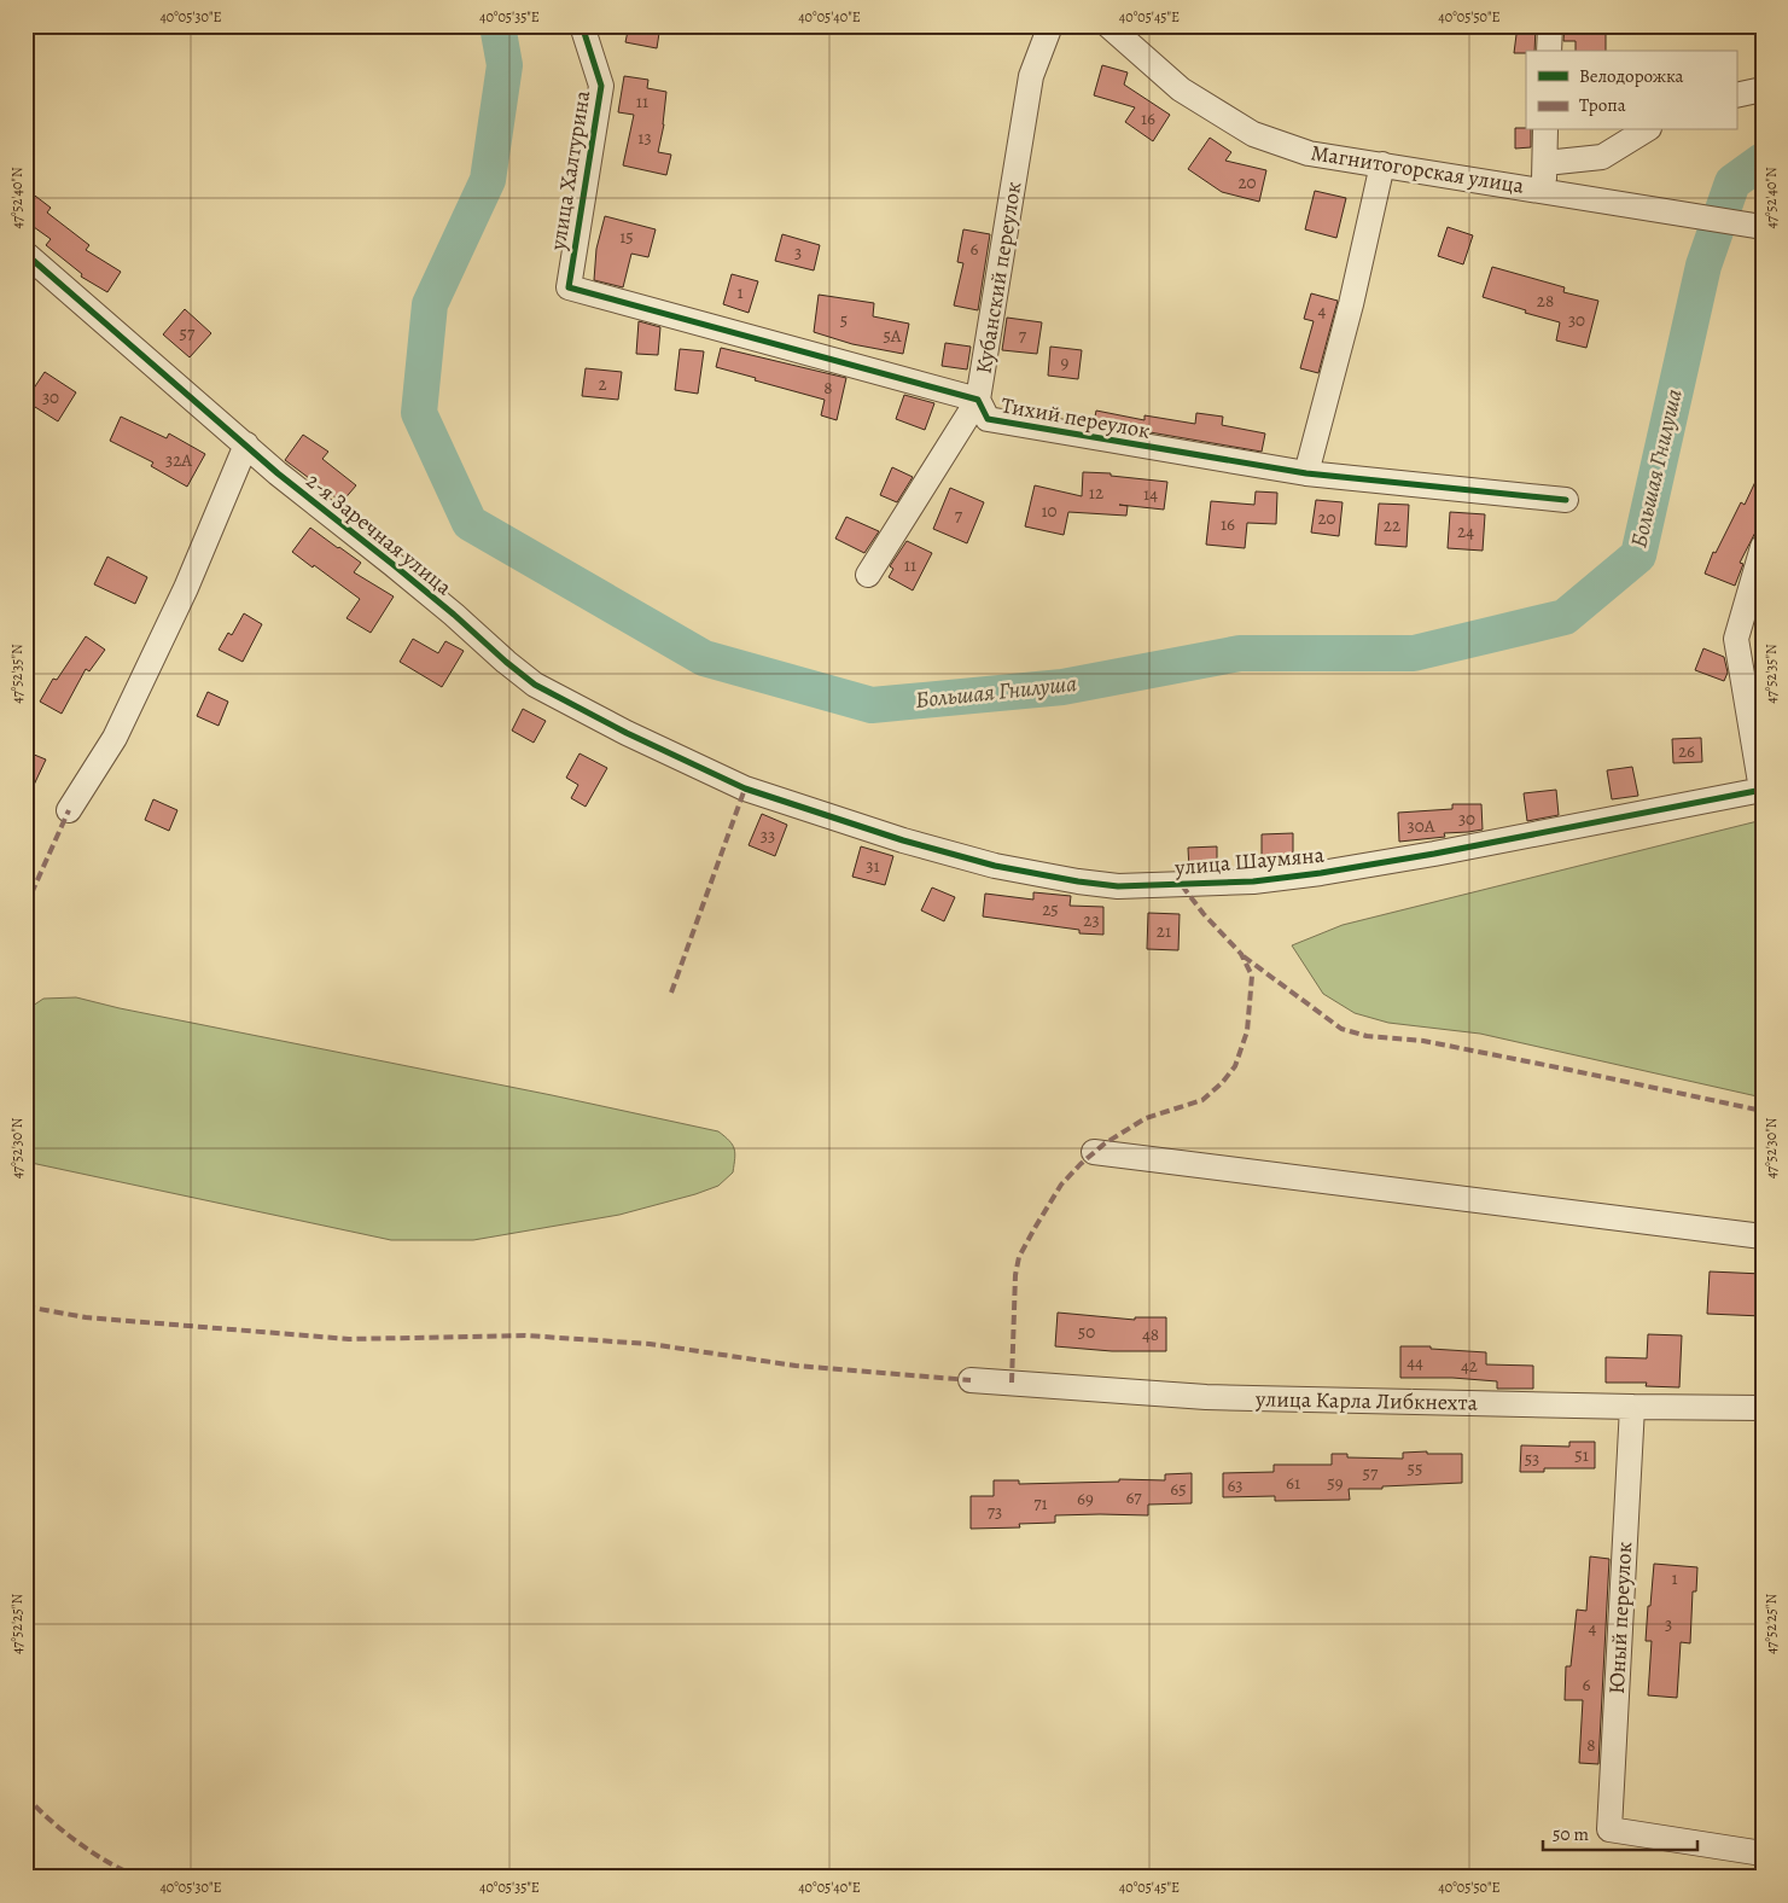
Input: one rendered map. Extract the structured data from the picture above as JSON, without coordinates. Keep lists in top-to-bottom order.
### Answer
{
  "streets": {
    "street": [
      "Магнитогорская улица",
      "улица Халтурина",
      "Кубанский переулок",
      "Тихий переулок",
      "2-я Заречная улица",
      "улица Шаумяна",
      "улица Карла Либкнехта",
      "Юный переулок"
    ]
  },
  "crossings": [
    ["улица Халтурина", "Тихий переулок"],
    ["Кубанский переулок", "Тихий переулок"],
    ["2-я Заречная улица", "улица Шаумяна"],
    ["улица Карла Либкнехта", "Юный переулок"]
  ],
  "water": ["Большая Гнилуша"],
  "house_numbers": [
    "11",
    "16",
    "13",
    "20",
    "15",
    "6",
    "3",
    "1",
    "28",
    "4",
    "5",
    "30",
    "57",
    "5А",
    "7",
    "9",
    "2",
    "8",
    "30",
    "32А",
    "12",
    "14",
    "10",
    "7",
    "20",
    "16",
    "22",
    "24",
    "11",
    "26",
    "30",
    "30А",
    "33",
    "31",
    "25",
    "23",
    "21",
    "50",
    "48",
    "44",
    "42",
    "51",
    "53",
    "55",
    "57",
    "61",
    "59",
    "63",
    "65",
    "67",
    "69",
    "71",
    "73",
    "1",
    "3",
    "4",
    "6",
    "8"
  ],
  "legend": ["Велодорожка", "Тропа"],
  "scale_bar": "50 m",
  "coordinates": [
    "40°05'30\"E",
    "40°05'35\"E",
    "40°05'40\"E",
    "40°05'45\"E",
    "40°05'50\"E",
    "47°52'40\"N",
    "47°52'35\"N",
    "47°52'30\"N",
    "47°52'25\"N"
  ]
}
